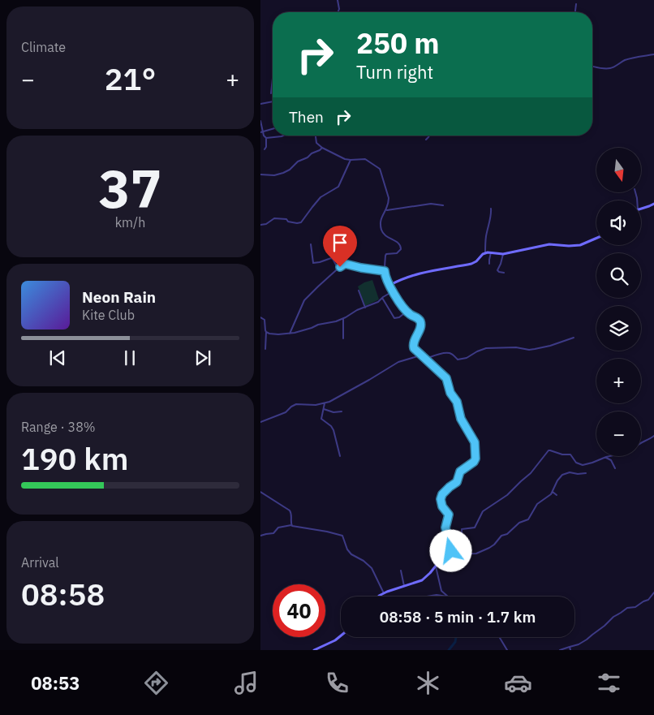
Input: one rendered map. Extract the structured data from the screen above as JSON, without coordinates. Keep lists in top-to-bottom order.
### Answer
{
  "north": "bottom",
  "page": {
    "tile": [
      "Climate",
      ["37", "km/h"],
      ["Range · 38%", "190 km"],
      ["Arrival", "08:58"]
    ],
    "turn": ["250 m", "Turn right"],
    "heat": ["−", "21°", "+"],
    "then": "Then",
    "map_buttons": ["+", "−"],
    "song": ["Neon Rain", "Kite Club"],
    "limit": "40",
    "trip": "08:58 · 5 min · 1.7 km",
    "tabs": "08:53"
  }
}
